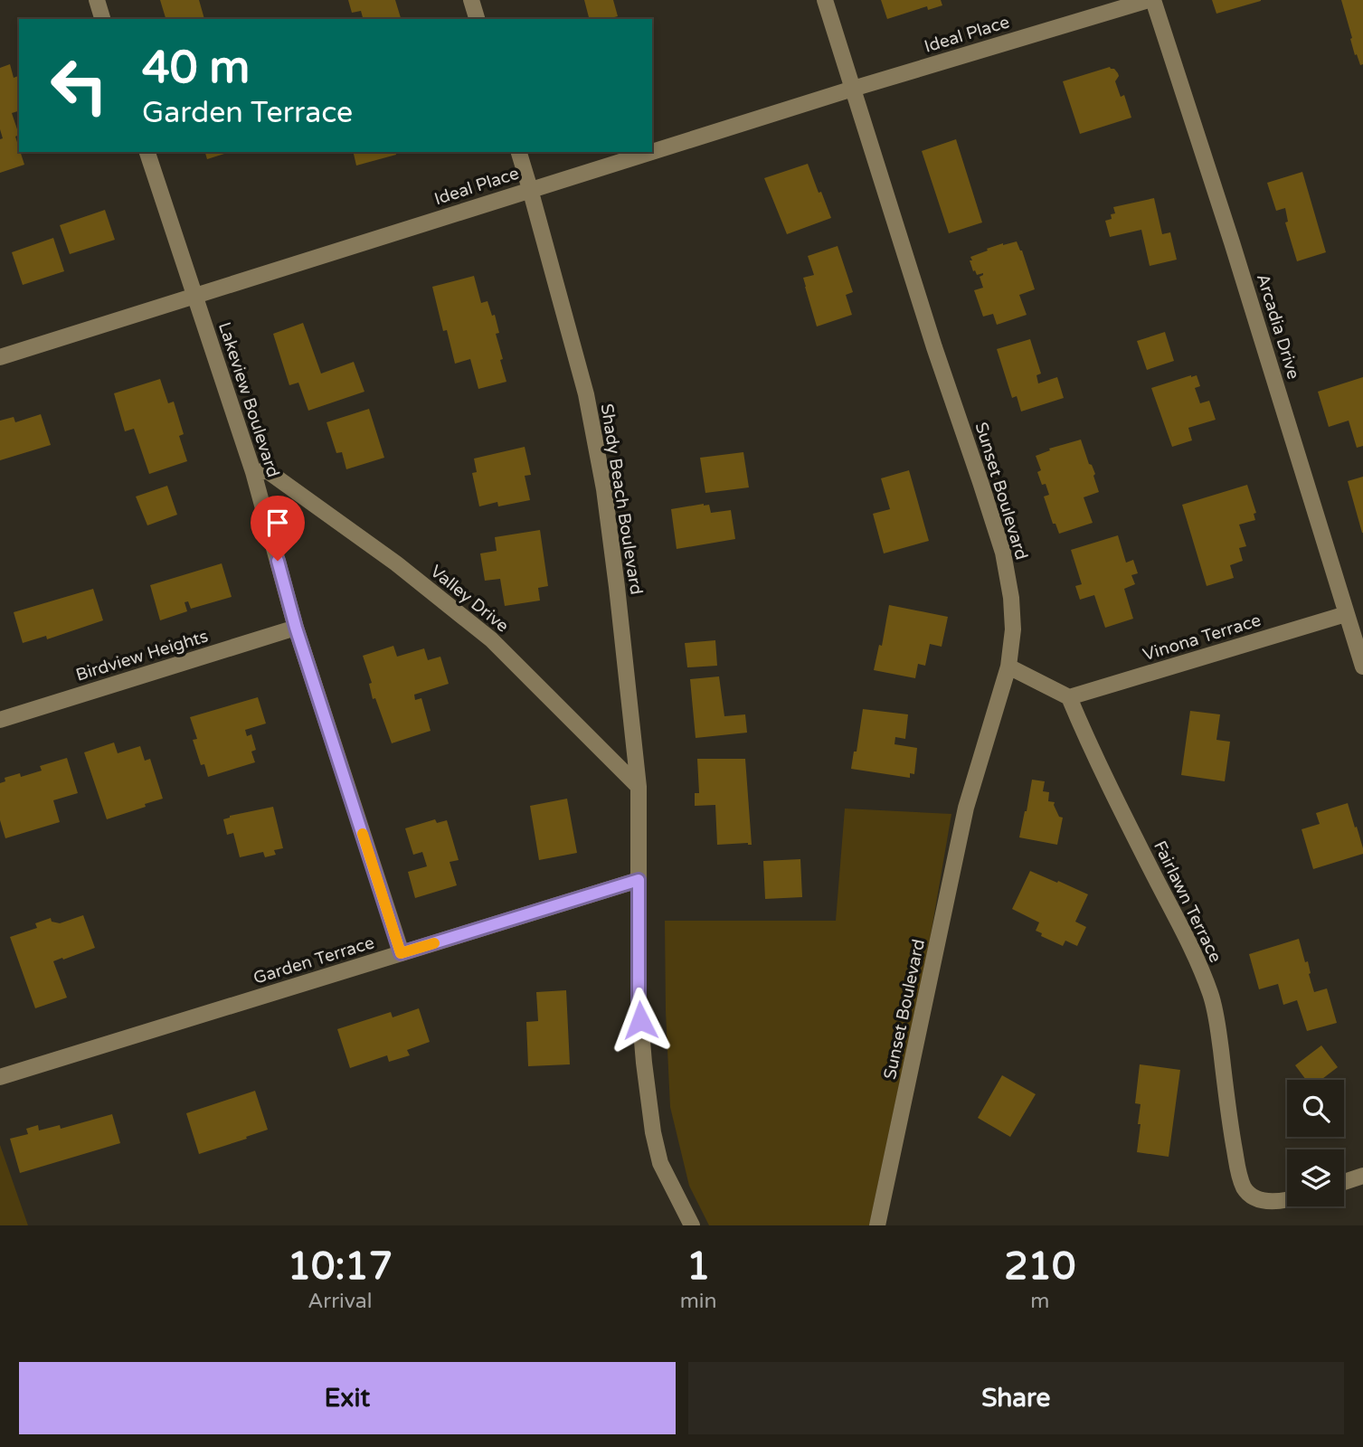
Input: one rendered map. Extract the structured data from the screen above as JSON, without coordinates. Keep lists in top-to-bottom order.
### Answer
{
  "streets": {
    "street": [
      "Ideal Place",
      "Arcadia Drive",
      "Lakeview Boulevard",
      "Sunset Boulevard",
      "Shady Beach Boulevard",
      "Valley Drive",
      "Vinona Terrace",
      "Birdview Heights",
      "Fairlawn Terrace",
      "Garden Terrace"
    ]
  },
  "crossings": [
    ["Ideal Place", "Lakeview Boulevard"],
    ["Ideal Place", "Sunset Boulevard"],
    ["Ideal Place", "Shady Beach Boulevard"],
    ["Arcadia Drive", "Vinona Terrace"],
    ["Lakeview Boulevard", "Valley Drive"],
    ["Lakeview Boulevard", "Birdview Heights"],
    ["Lakeview Boulevard", "Garden Terrace"],
    ["Shady Beach Boulevard", "Valley Drive"],
    ["Shady Beach Boulevard", "Garden Terrace"],
    ["Vinona Terrace", "Fairlawn Terrace"]
  ],
  "page": {
    "turn": ["40 m", "Garden Terrace"],
    "eta": [
      "10:17",
      "Arrival",
      "1",
      "min",
      "210",
      "m"
    ],
    "buttons": ["Exit", "Share"]
  }
}
